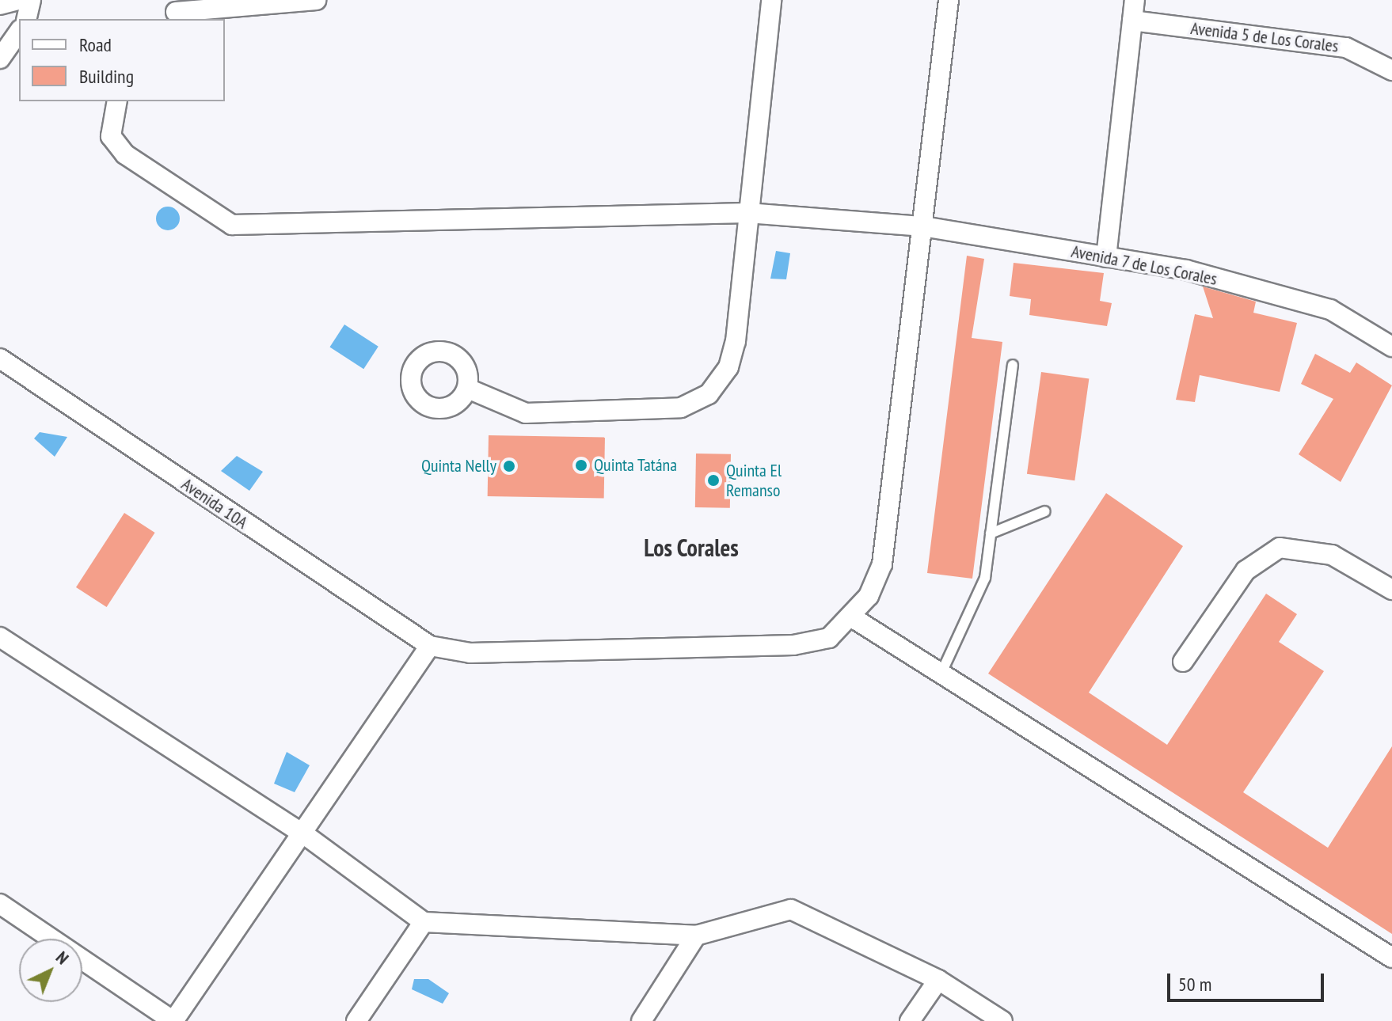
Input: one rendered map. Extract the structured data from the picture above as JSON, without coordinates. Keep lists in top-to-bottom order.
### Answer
{
  "streets": {
    "street": ["Avenida 5 de Los Corales", "Avenida 7 de Los Corales", "Avenida 10A"]
  },
  "districts": ["Los Corales"],
  "places": ["Quinta Tatána", "Quinta Nelly", "Quinta El Remanso"],
  "legend": ["Road", "Building"],
  "scale_bar": "50 m",
  "north": "top right"
}
